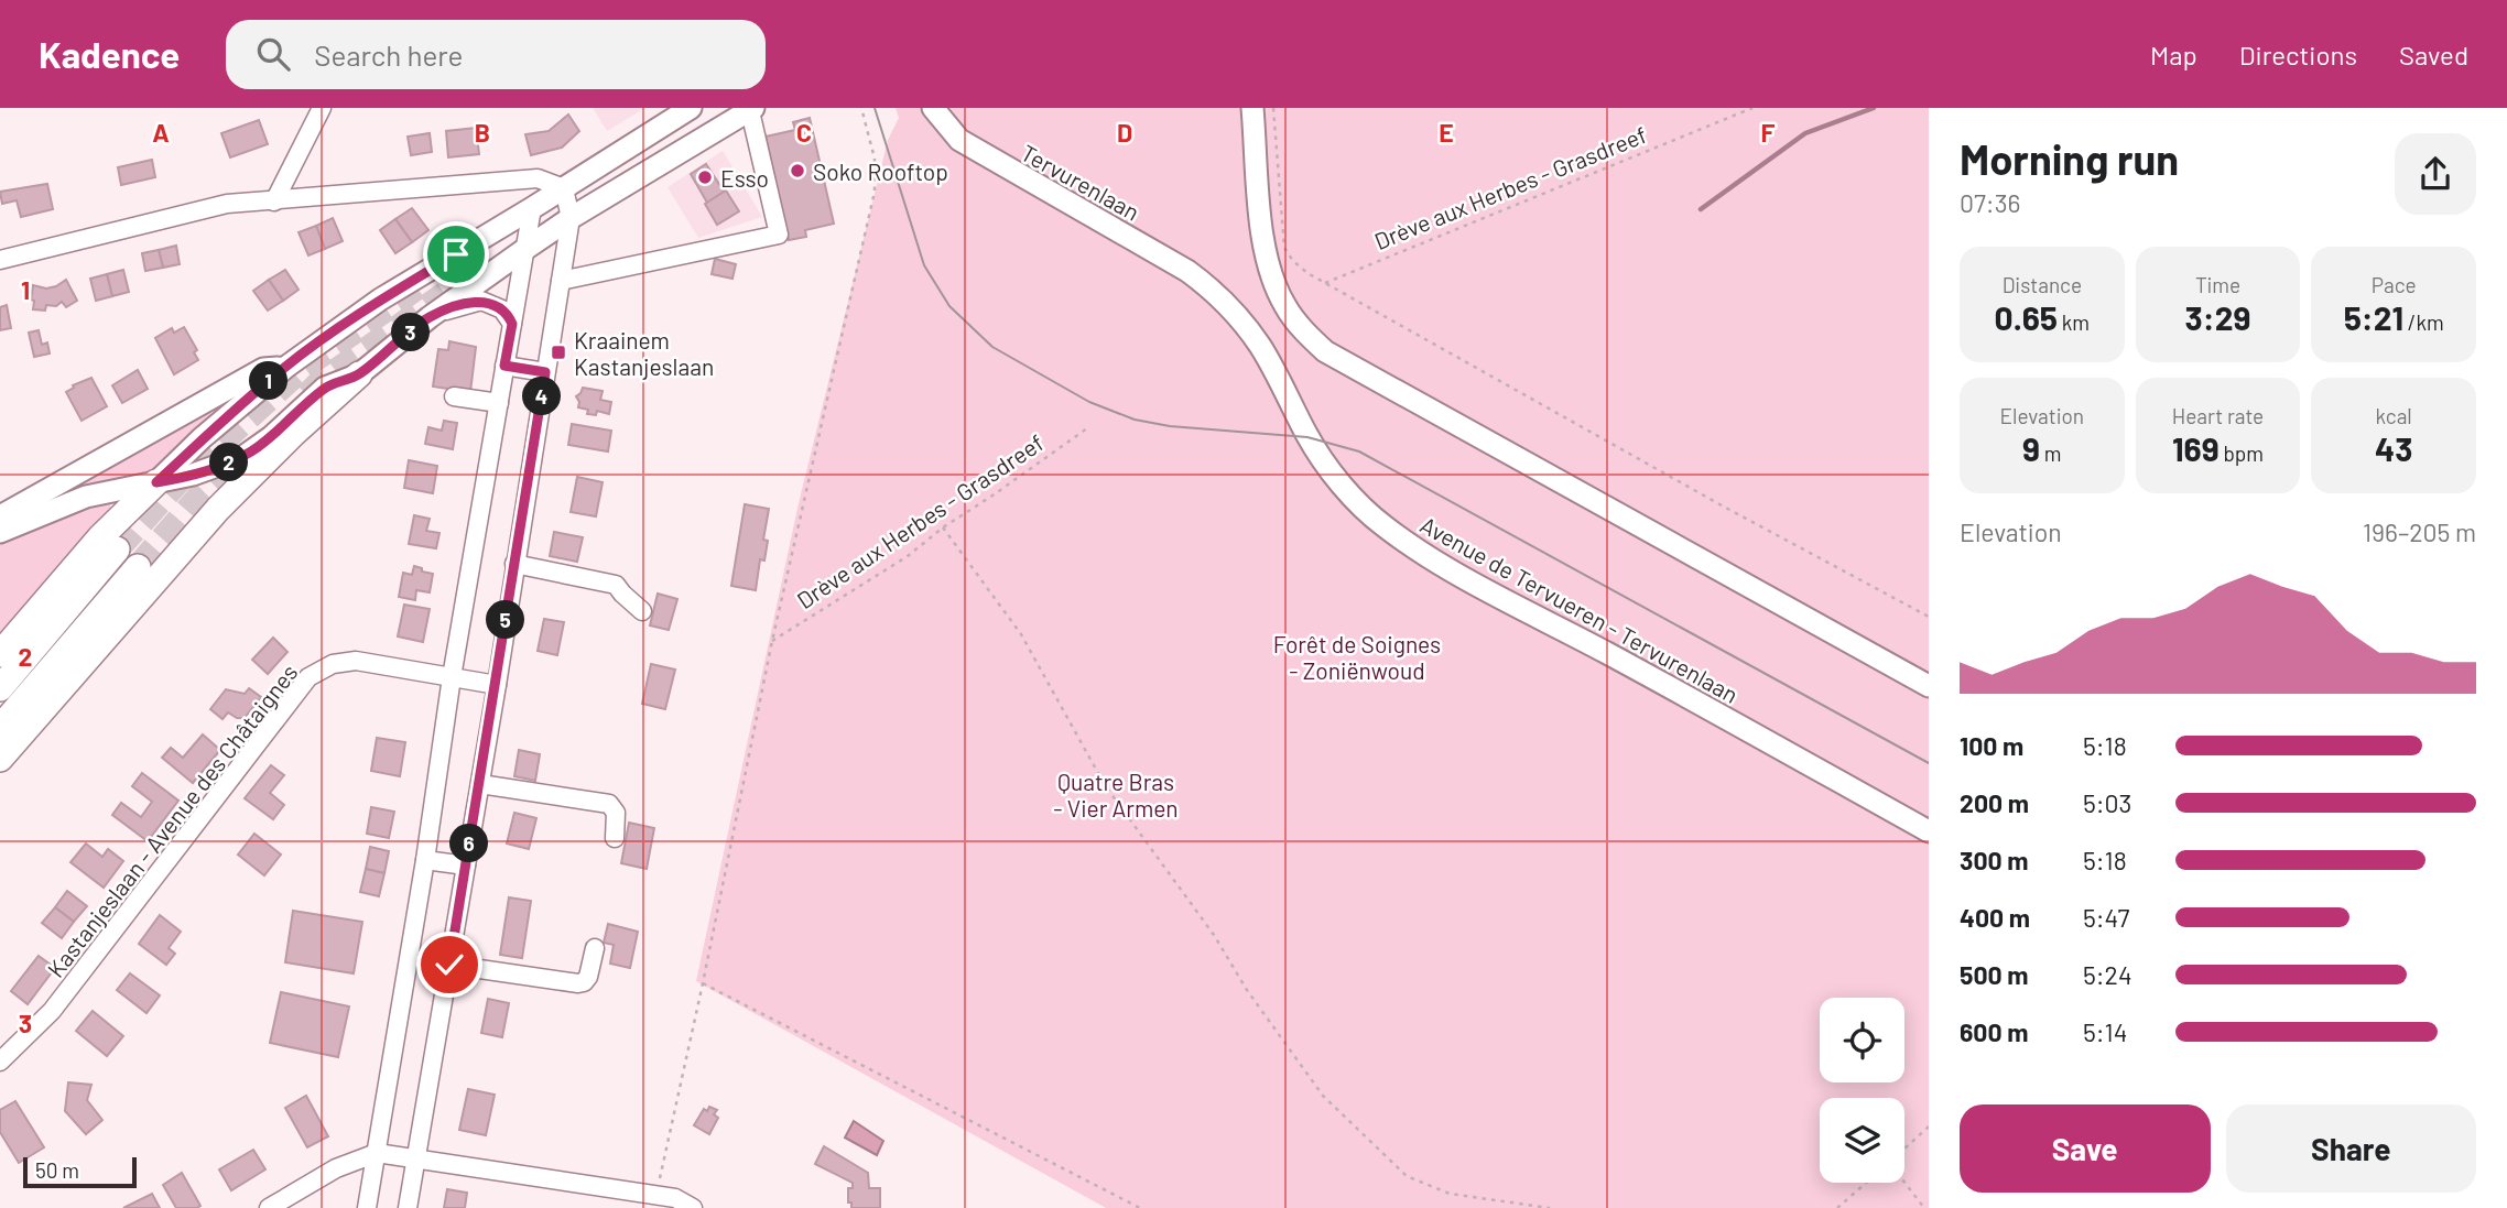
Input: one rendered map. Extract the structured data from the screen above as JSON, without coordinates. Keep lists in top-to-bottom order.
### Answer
{
  "streets": {
    "main road": ["Tervurenlaan", "Avenue de Tervueren - Tervurenlaan"],
    "street": ["Kastanjeslaan - Avenue des Châtaignes"],
    "path": ["Drève aux Herbes - Grasdreef"]
  },
  "crossings": [
    ["Tervurenlaan", "Avenue de Tervueren - Tervurenlaan"]
  ],
  "parks": ["Forêt de Soignes - Zoniënwoud", "Quatre Bras - Vier Armen"],
  "places": {
    "other": ["Soko Rooftop", "Esso"],
    "transit": ["Kraainem Kastanjeslaan"]
  },
  "scale_bar": "50 m",
  "page": {
    "header": "Kadence",
    "search": "Search here",
    "nav": ["Map", "Directions", "Saved"],
    "heading": ["Morning run", "07:36"],
    "stats": [
      ["Distance", "0.65 km"],
      ["Time", "3:29"],
      ["Pace", "5:21 /km"],
      ["Elevation", "9 m"],
      ["Heart rate", "169 bpm"],
      ["kcal", "43"]
    ],
    "pins": [
      "3",
      "1",
      "4",
      "2",
      "5",
      "6"
    ],
    "chart": ["Elevation", "196–205 m"],
    "list": [
      {
        "name": "100 m",
        "note": "5:18"
      },
      {
        "name": "200 m",
        "note": "5:03"
      },
      {
        "name": "300 m",
        "note": "5:18"
      },
      {
        "name": "400 m",
        "note": "5:47"
      },
      {
        "name": "500 m",
        "note": "5:24"
      },
      {
        "name": "600 m",
        "note": "5:14"
      }
    ],
    "buttons": ["Save", "Share"],
    "scale": "50 m"
  },
  "grid": {
    "columns": [
      "A",
      "B",
      "C",
      "D",
      "E",
      "F"
    ],
    "rows": ["1", "2", "3"]
  }
}
